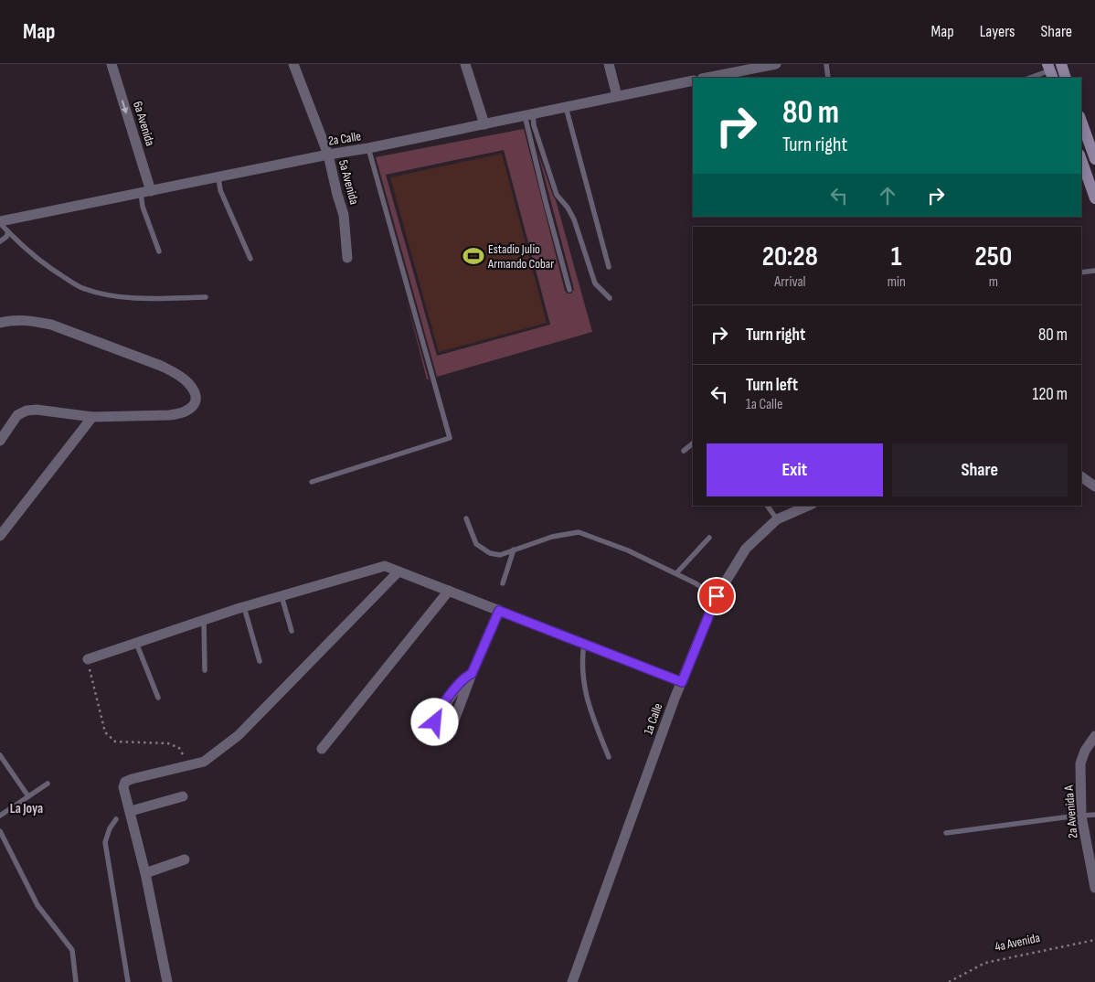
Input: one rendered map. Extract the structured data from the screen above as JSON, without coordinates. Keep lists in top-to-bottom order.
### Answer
{
  "streets": {
    "street": [
      "6a Avenida",
      "2a Calle",
      "5a Avenida",
      "1a Calle",
      "2a Avenida A"
    ],
    "path": ["4a Avenida"]
  },
  "crossings": [
    ["6a Avenida", "2a Calle"],
    ["2a Calle", "5a Avenida"]
  ],
  "one_way": ["6a Avenida"],
  "districts": ["La Joya"],
  "places": {
    "sports": ["Estadio Julio Armando Cobar"]
  },
  "page": {
    "header": "Map",
    "nav": ["Map", "Layers", "Share"],
    "turn": ["80 m", "Turn right"],
    "eta": [
      "20:28",
      "Arrival",
      "1",
      "min",
      "250",
      "m"
    ],
    "list": [
      {
        "name": "Turn right",
        "value": "80 m"
      },
      {
        "name": "Turn left",
        "note": "1a Calle",
        "value": "120 m"
      }
    ],
    "buttons": ["Exit", "Share"]
  }
}
